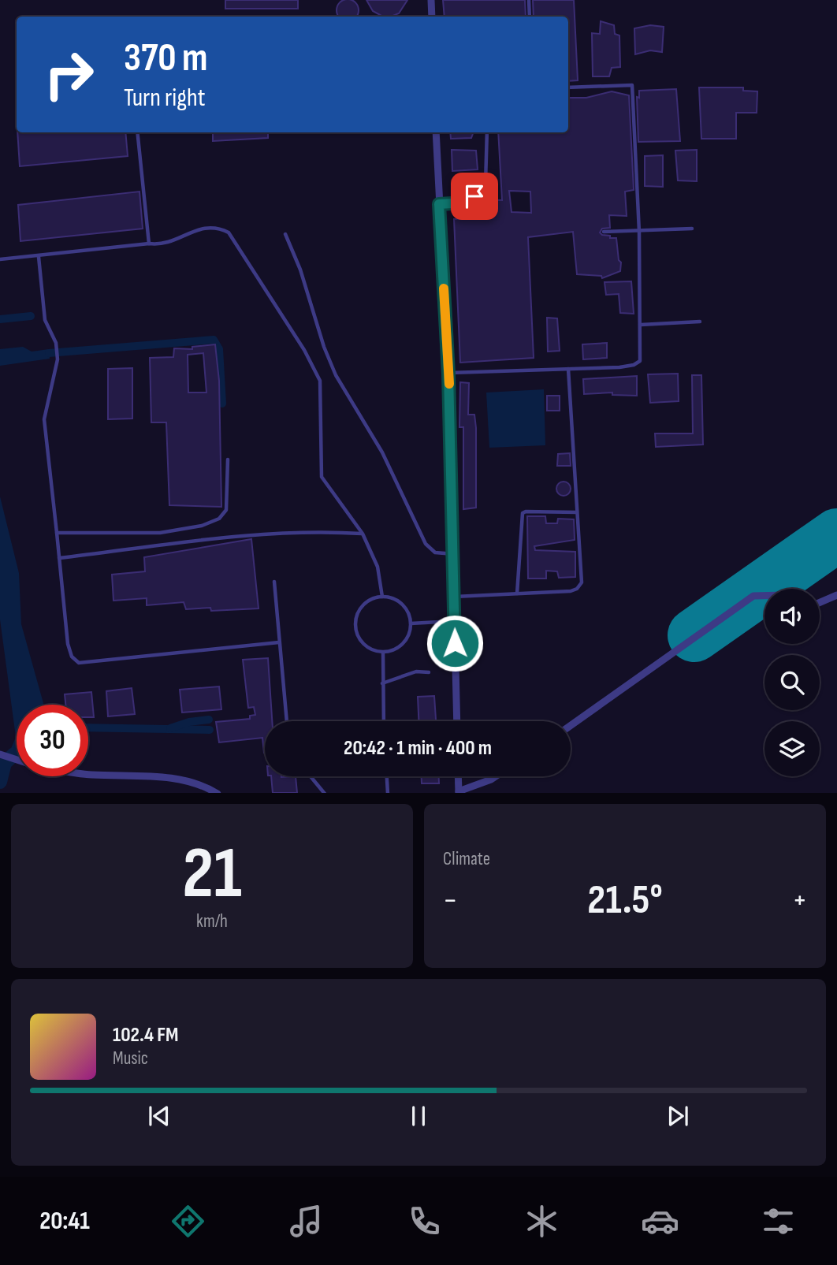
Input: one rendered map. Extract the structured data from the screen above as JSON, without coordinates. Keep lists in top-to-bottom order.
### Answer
{
  "page": {
    "turn": ["370 m", "Turn right"],
    "limit": "30",
    "trip": "20:42 · 1 min · 400 m",
    "tile": [
      ["21", "km/h"],
      "Climate"
    ],
    "heat": ["−", "21.5°", "+"],
    "song": ["102.4 FM", "Music"],
    "tabs": "20:41"
  }
}
